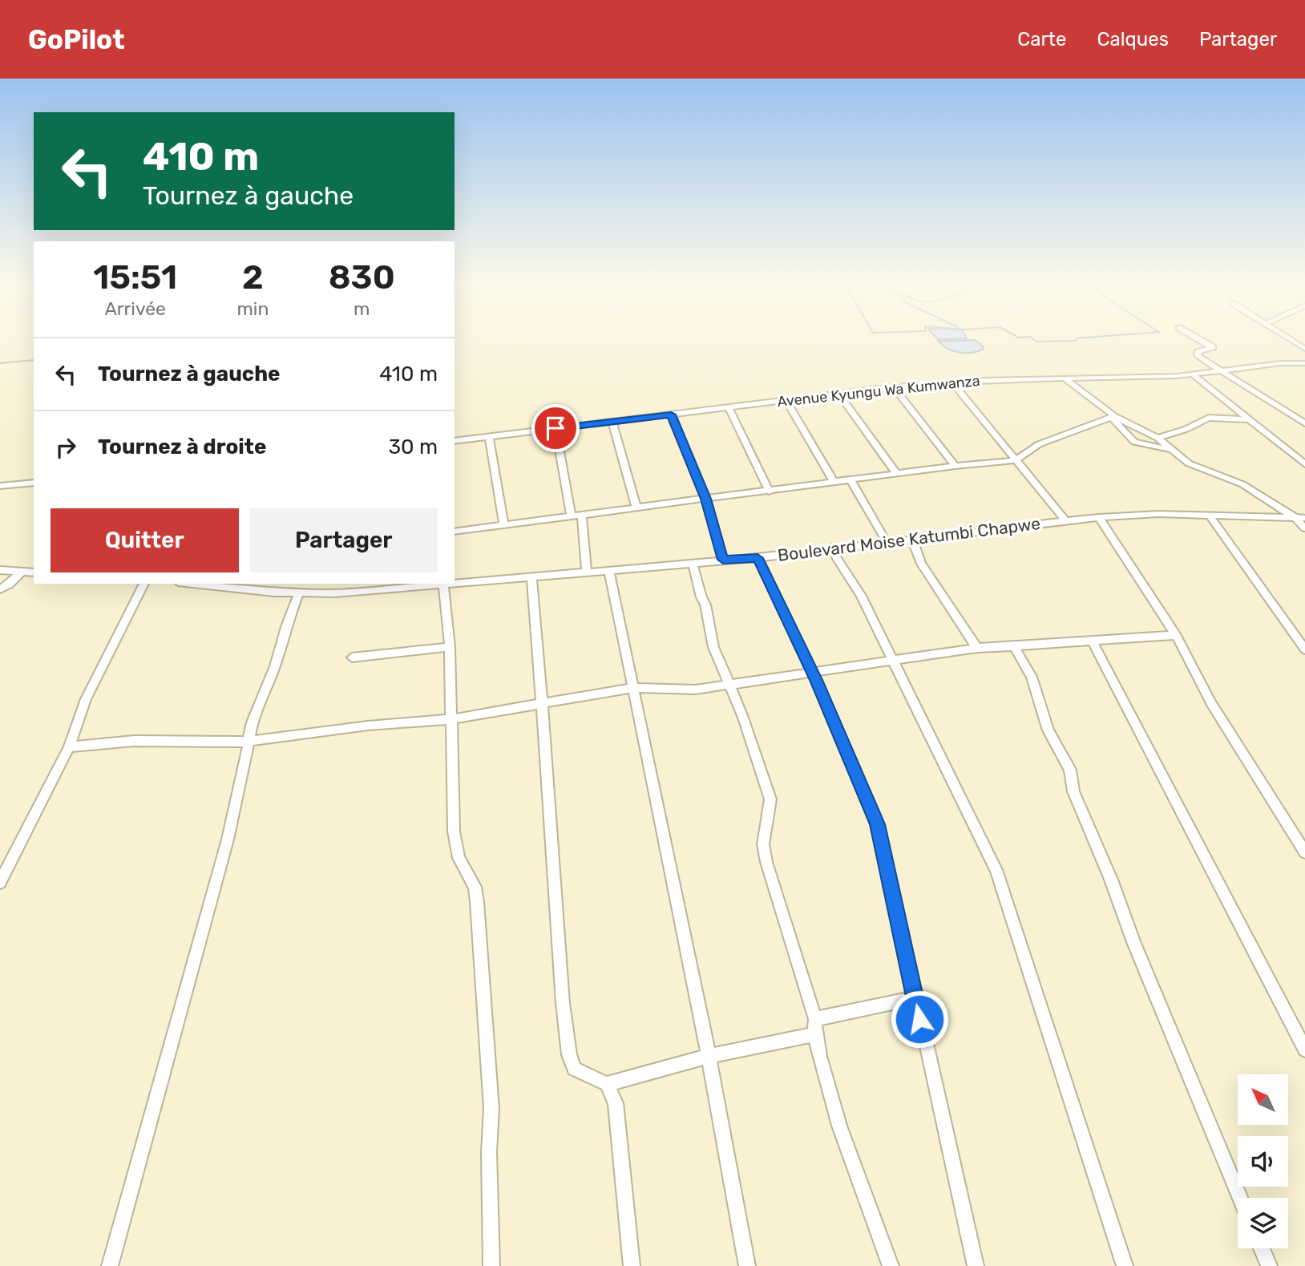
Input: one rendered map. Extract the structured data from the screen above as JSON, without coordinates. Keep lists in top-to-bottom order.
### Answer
{
  "streets": {
    "street": ["Avenue Kyungu Wa Kumwanza", "Boulevard Moise Katumbi Chapwe"]
  },
  "north": "top left",
  "page": {
    "header": "GoPilot",
    "nav": ["Carte", "Calques", "Partager"],
    "turn": ["410 m", "Tournez à gauche"],
    "eta": [
      "15:51",
      "Arrivée",
      "2",
      "min",
      "830",
      "m"
    ],
    "list": [
      {
        "name": "Tournez à gauche",
        "value": "410 m"
      },
      {
        "name": "Tournez à droite",
        "value": "30 m"
      }
    ],
    "buttons": ["Quitter", "Partager"]
  }
}
